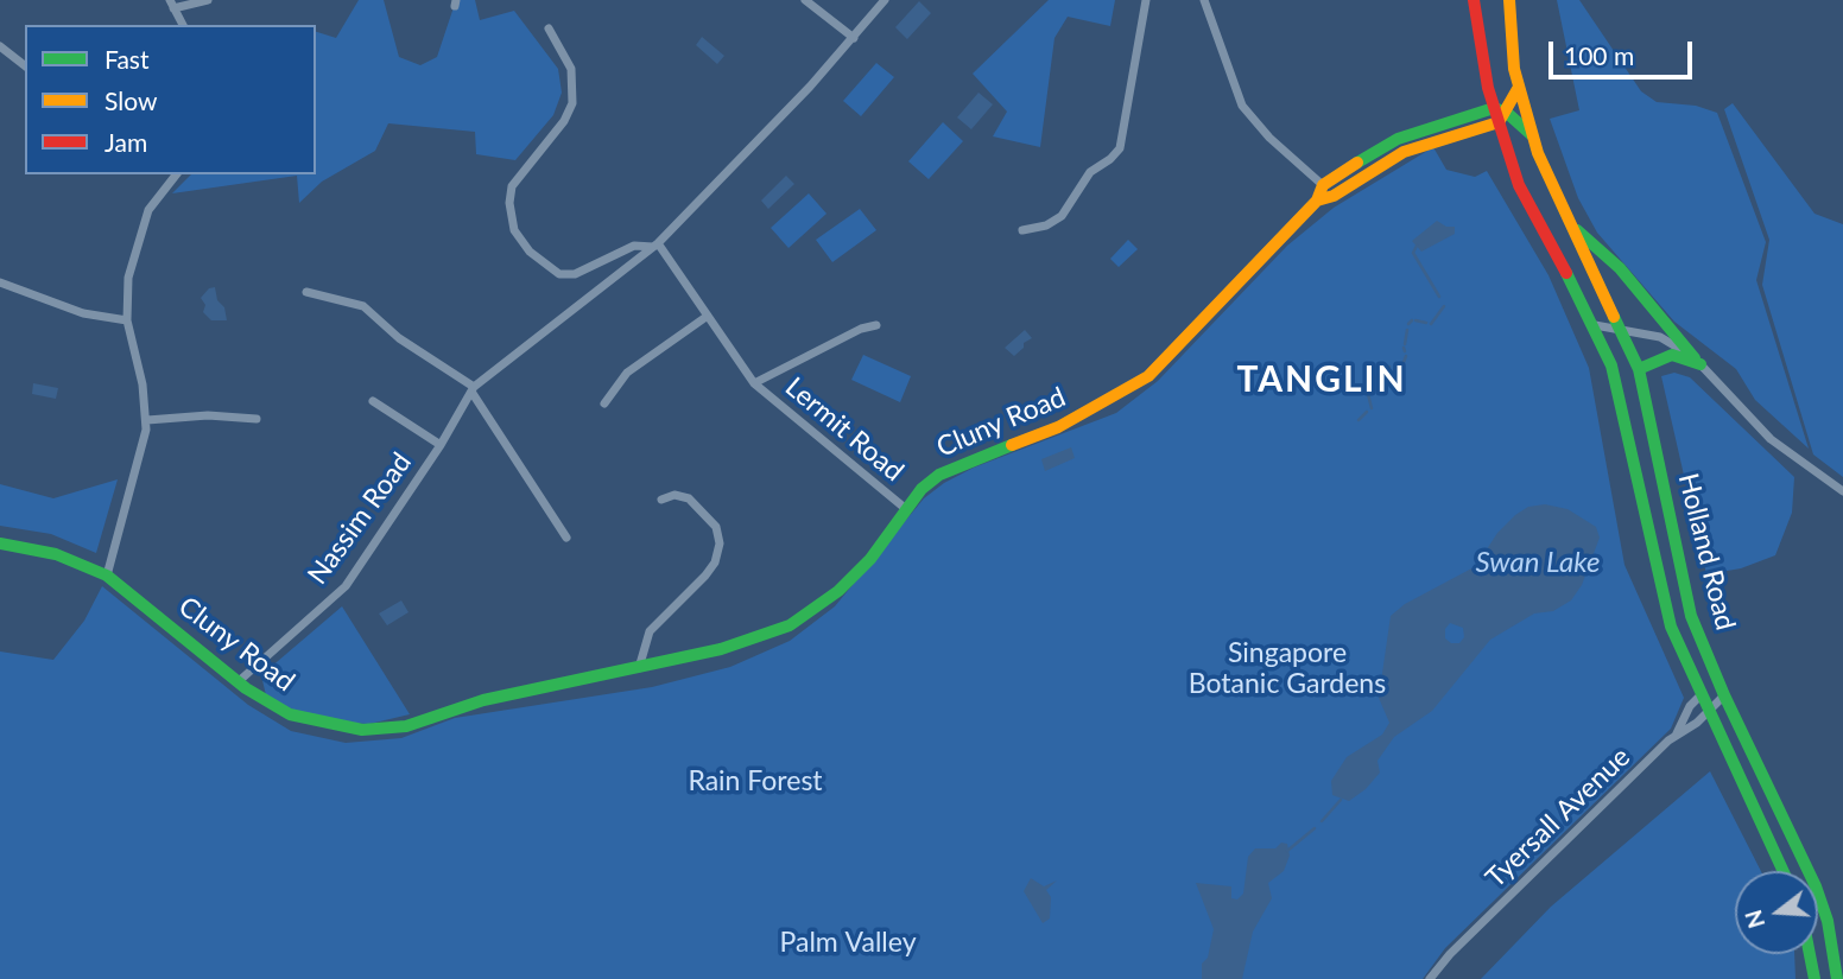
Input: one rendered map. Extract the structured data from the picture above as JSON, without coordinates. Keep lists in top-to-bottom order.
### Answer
{
  "streets": {
    "main road": ["Cluny Road", "Holland Road"],
    "street": ["Lermit Road", "Nassim Road", "Tyersall Avenue"]
  },
  "crossings": [
    ["Cluny Road", "Lermit Road"],
    ["Cluny Road", "Nassim Road"],
    ["Lermit Road", "Nassim Road"],
    ["Holland Road", "Tyersall Avenue"]
  ],
  "districts": ["TANGLIN"],
  "water": ["Swan Lake"],
  "parks": ["Singapore Botanic Gardens", "Rain Forest", "Palm Valley"],
  "legend": ["Fast", "Slow", "Jam"],
  "scale_bar": "100 m",
  "north": "left"
}
